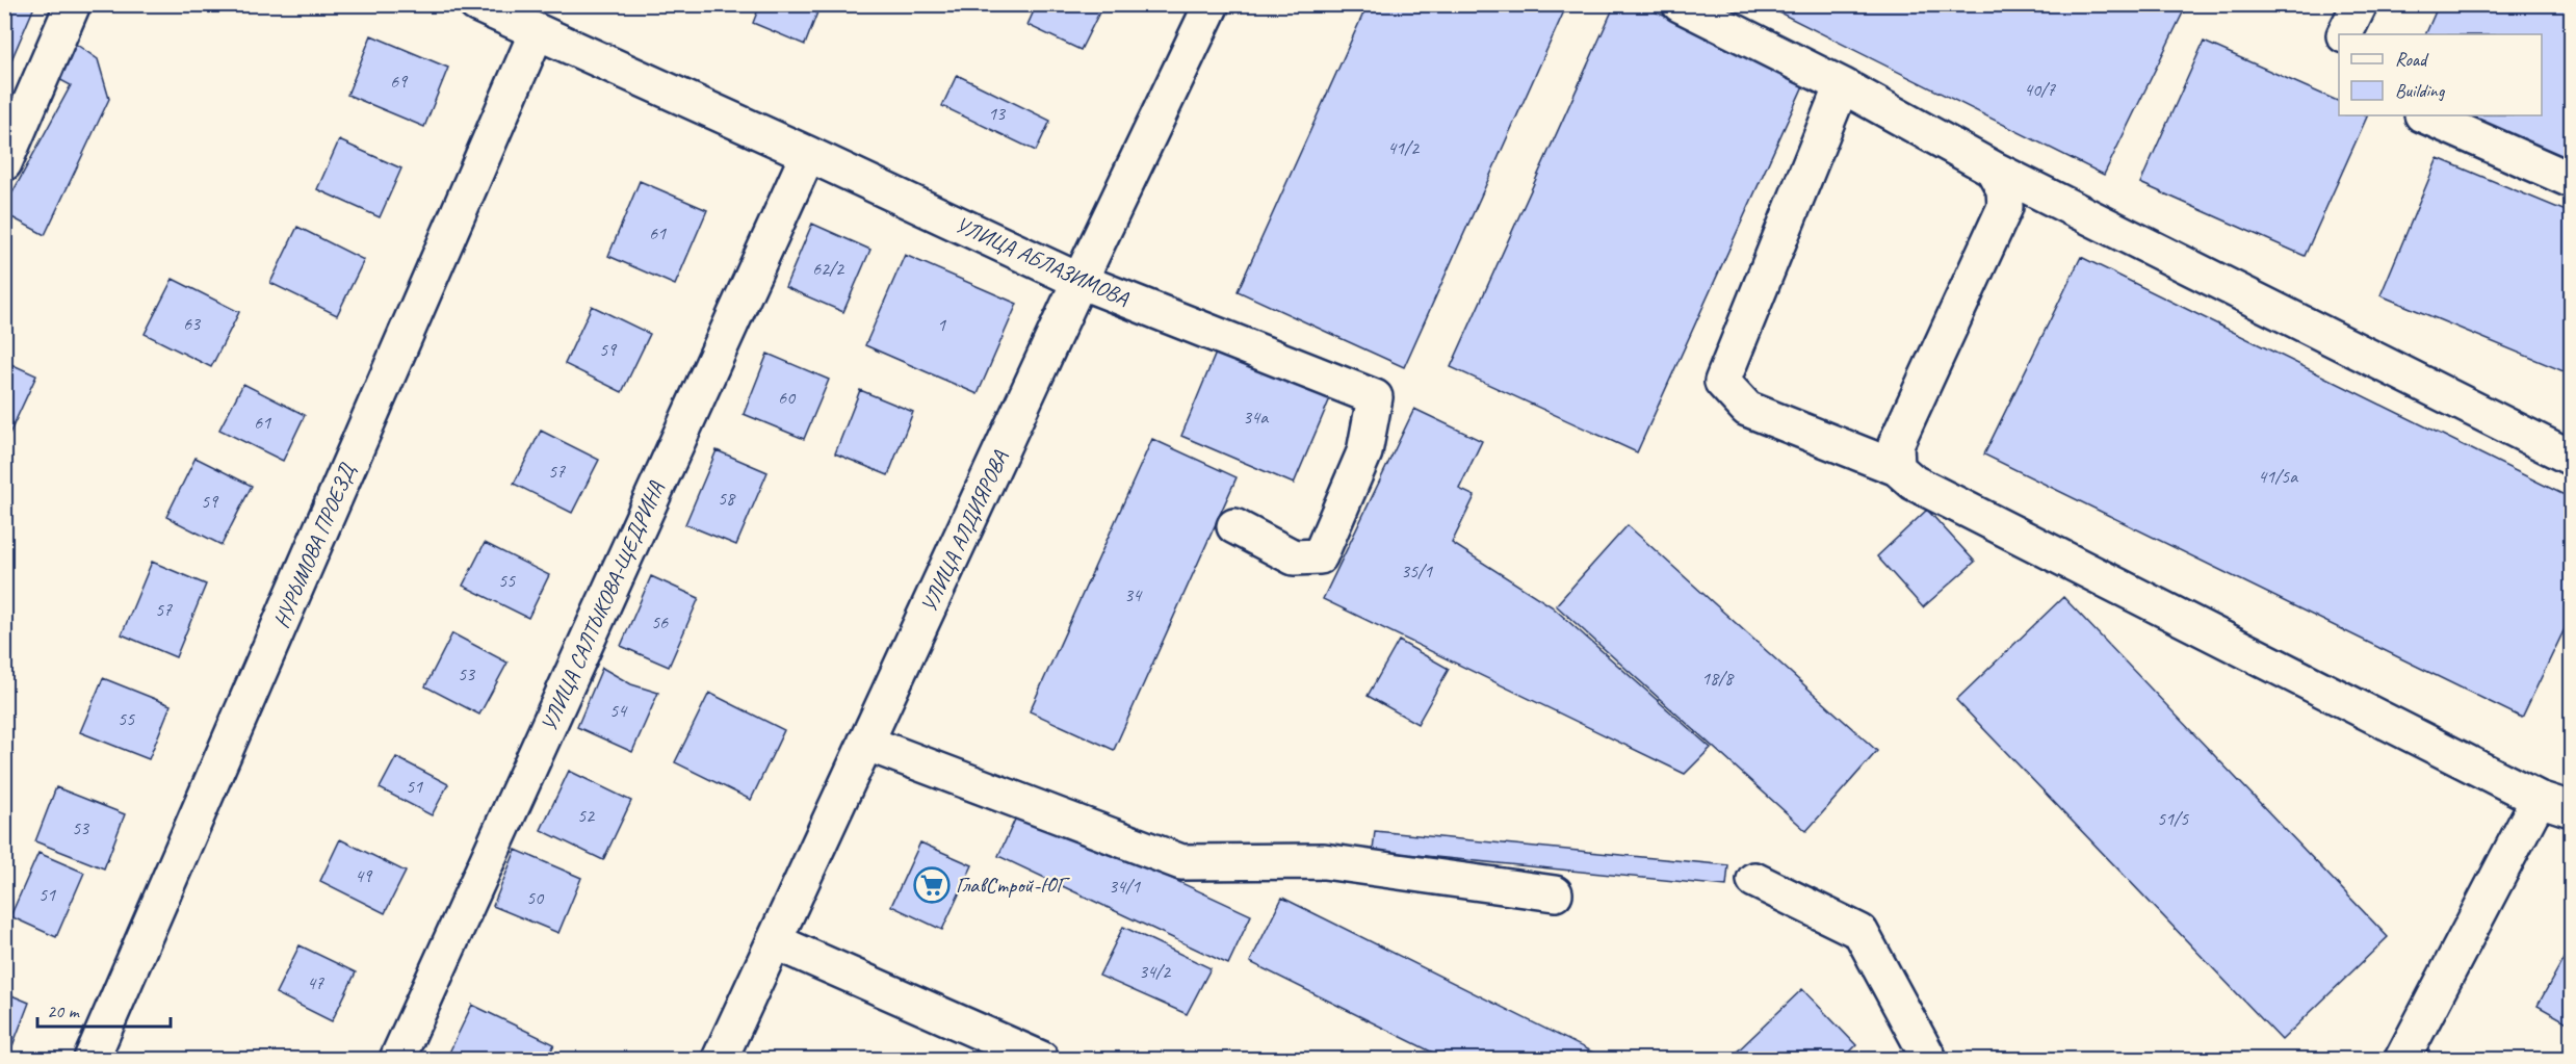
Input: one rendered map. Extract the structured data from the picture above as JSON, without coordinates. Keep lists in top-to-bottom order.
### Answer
{
  "streets": {
    "street": [
      "УЛИЦА АБЛАЗИМОВА",
      "УЛИЦА АЛДИЯРОВА",
      "НУРЫМОВА ПРОЕЗД",
      "УЛИЦА САЛТЫКОВА-ЩЕДРИНА"
    ]
  },
  "crossings": [
    ["УЛИЦА АБЛАЗИМОВА", "УЛИЦА АЛДИЯРОВА"],
    ["УЛИЦА АБЛАЗИМОВА", "НУРЫМОВА ПРОЕЗД"],
    ["УЛИЦА АБЛАЗИМОВА", "УЛИЦА САЛТЫКОВА-ЩЕДРИНА"]
  ],
  "places": {
    "supermarket": ["ГлавСтрой-ЮГ"]
  },
  "house_numbers": [
    "69",
    "40/7",
    "13",
    "41/2",
    "61",
    "62/2",
    "63",
    "1",
    "59",
    "60",
    "34а",
    "61",
    "57",
    "41/5а",
    "58",
    "59",
    "35/1",
    "55",
    "34",
    "57",
    "56",
    "53",
    "18/8",
    "54",
    "55",
    "51",
    "52",
    "51/5",
    "53",
    "49",
    "34/1",
    "51",
    "50",
    "34/2",
    "47"
  ],
  "legend": ["Road", "Building"],
  "scale_bar": "20 m"
}
